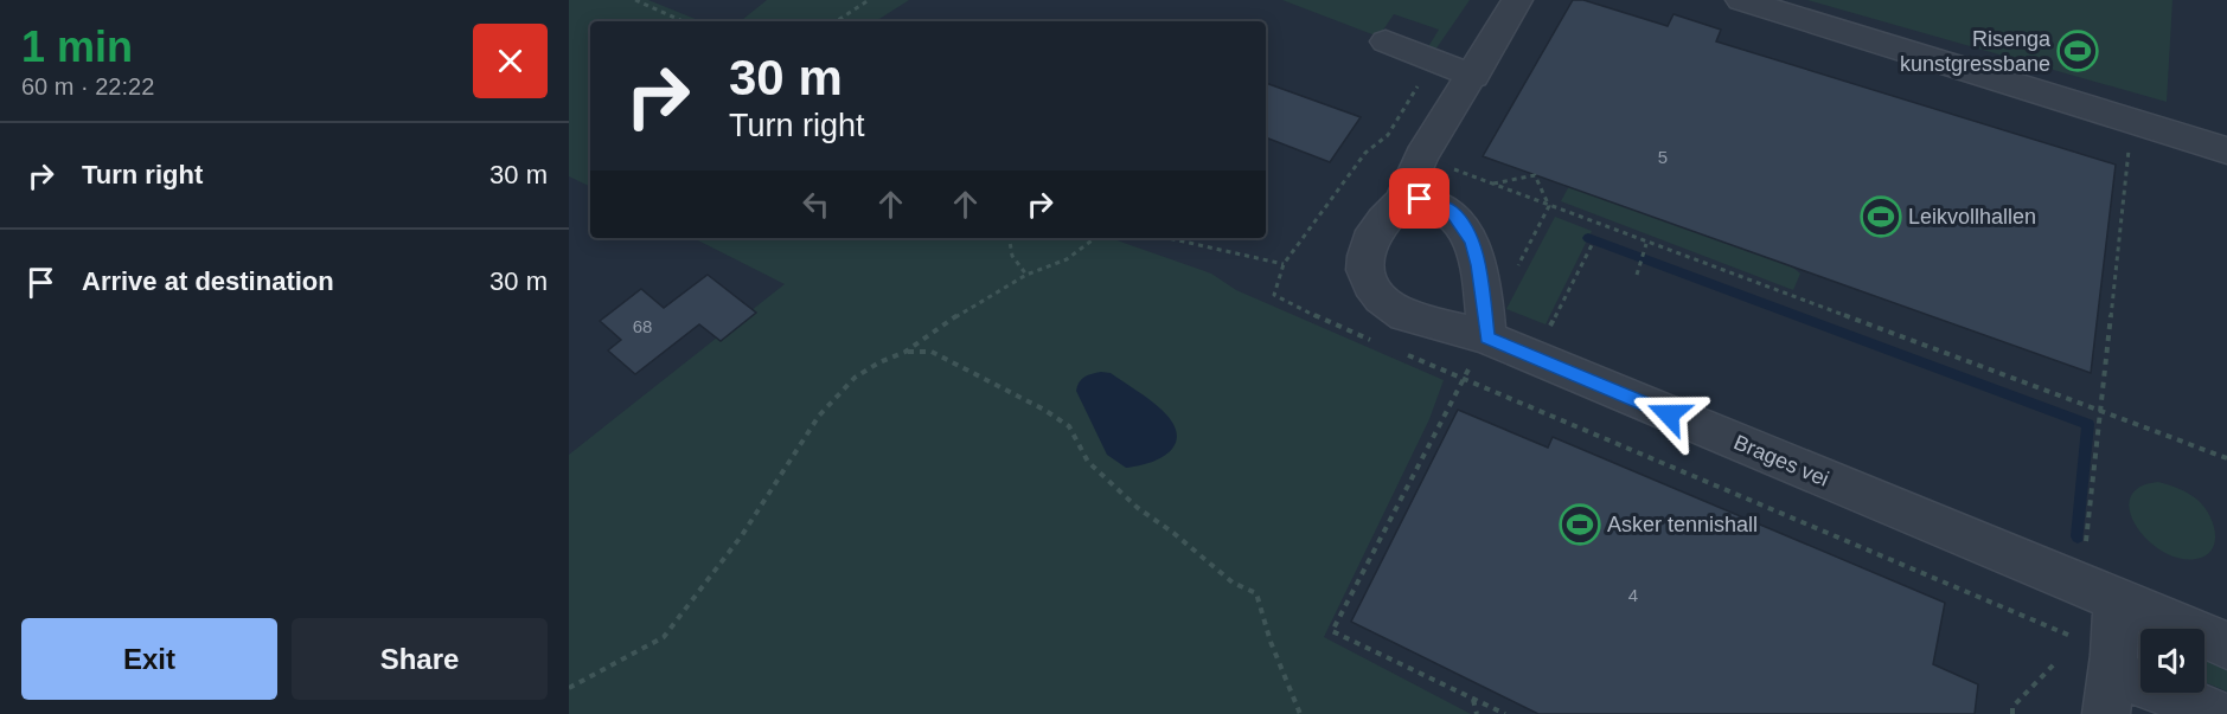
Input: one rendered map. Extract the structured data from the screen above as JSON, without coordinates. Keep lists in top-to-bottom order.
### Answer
{
  "streets": {
    "street": ["Brages vei"]
  },
  "places": {
    "sports": ["Risenga kunstgressbane", "Leikvollhallen", "Asker tennishall"]
  },
  "house_numbers": ["5", "68", "4"],
  "page": {
    "heading": ["1 min", "60 m · 22:22"],
    "turn": ["30 m", "Turn right"],
    "list": [
      {
        "name": "Turn right",
        "value": "30 m"
      },
      {
        "name": "Arrive at destination",
        "value": "30 m"
      }
    ],
    "buttons": ["Exit", "Share"]
  }
}
